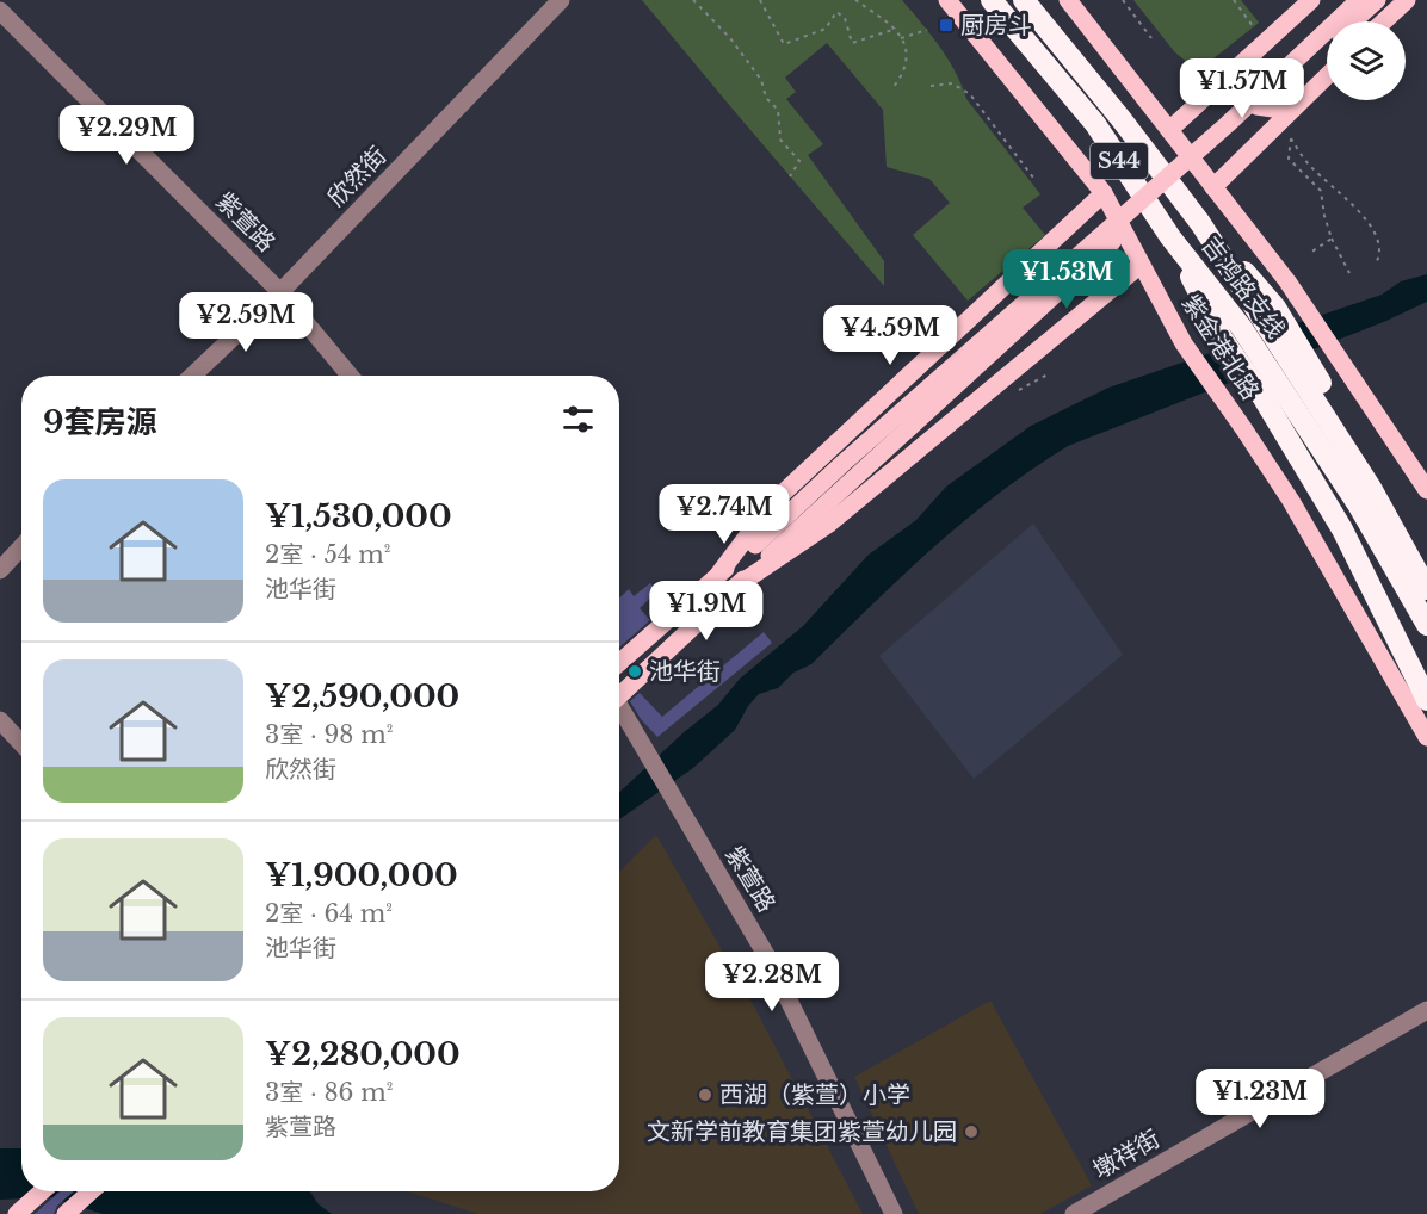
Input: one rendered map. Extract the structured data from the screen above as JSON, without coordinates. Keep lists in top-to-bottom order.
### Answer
{
  "streets": {
    "highway": ["S44", "吉鸿路支线"],
    "main road": ["紫金港北路"],
    "street": ["欣然街", "紫萱路", "墩祥街"]
  },
  "crossings": [
    ["欣然街", "紫萱路"]
  ],
  "places": {
    "transit": ["厨房斗"],
    "other": ["池华街", "西湖（紫萱）小学", "文新学前教育集团紫萱幼儿园"]
  },
  "page": {
    "price": [
      "¥1.57M",
      "¥2.29M",
      "¥1.53M",
      "¥2.59M",
      "¥4.59M",
      "¥2.74M",
      "¥1.9M",
      "¥2.28M",
      "¥1.23M"
    ],
    "heading": "9套房源",
    "list": [
      {
        "name": "¥1,530,000",
        "note": "2室 · 54 m² · 池华街"
      },
      {
        "name": "¥2,590,000",
        "note": "3室 · 98 m² · 欣然街"
      },
      {
        "name": "¥1,900,000",
        "note": "2室 · 64 m² · 池华街"
      },
      {
        "name": "¥2,280,000",
        "note": "3室 · 86 m² · 紫萱路"
      }
    ]
  }
}
